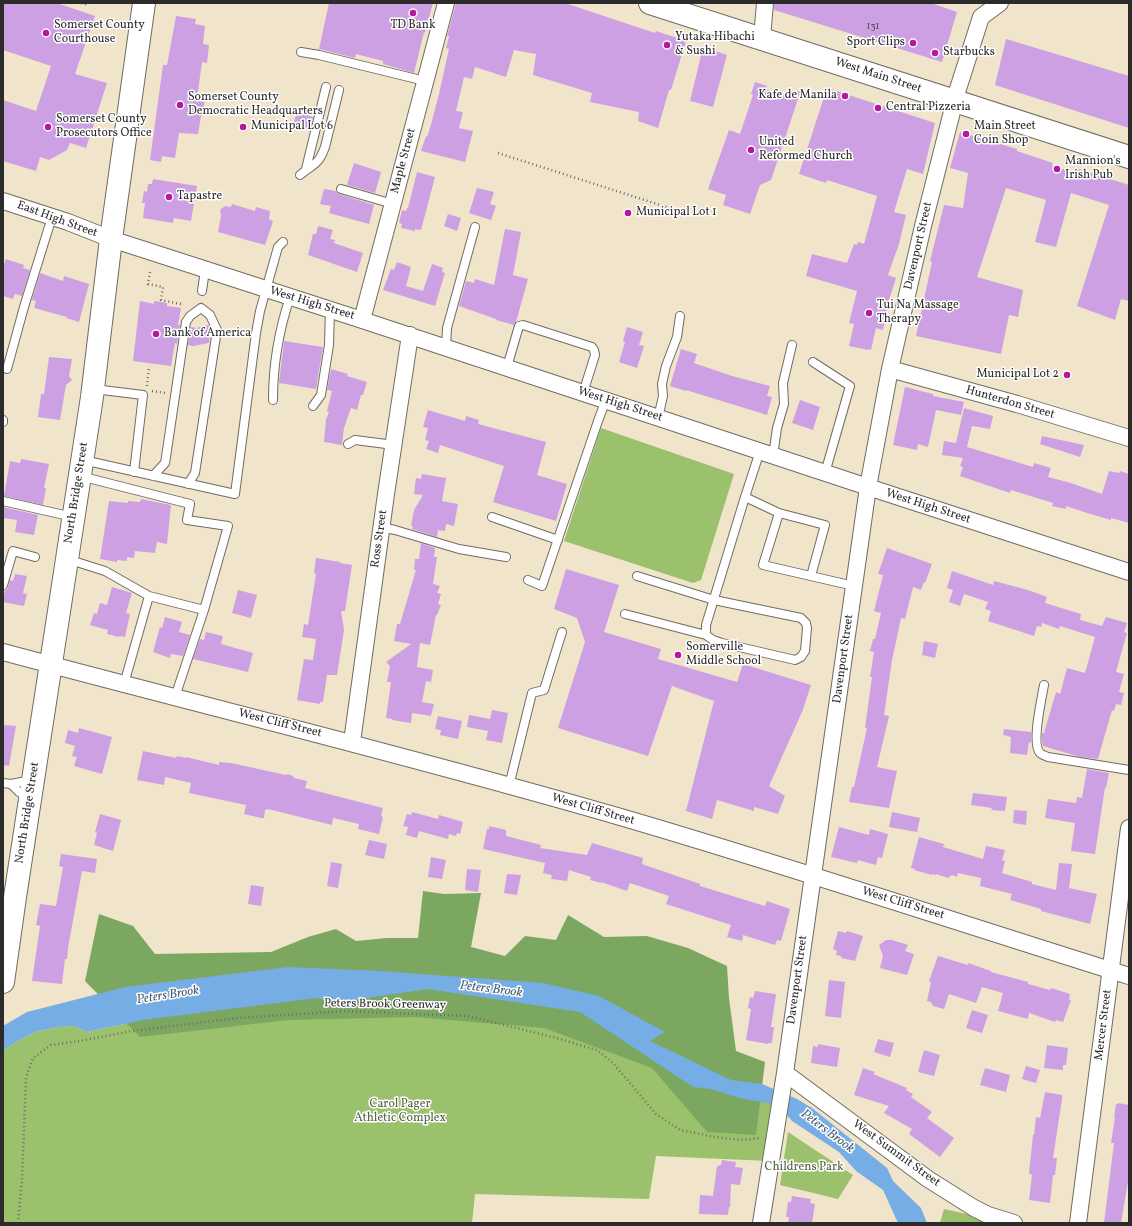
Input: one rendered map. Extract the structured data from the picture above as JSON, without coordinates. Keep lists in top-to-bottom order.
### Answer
{
  "streets": {
    "street": [
      "West Main Street",
      "Maple Street",
      "East High Street",
      "Davenport Street",
      "West High Street",
      "Hunterdon Street",
      "North Bridge Street",
      "Ross Street",
      "West Cliff Street",
      "Mercer Street",
      "West Summit Street"
    ],
    "path": ["Peters Brook Greenway"]
  },
  "crossings": [
    ["West Main Street", "Davenport Street"],
    ["Maple Street", "West High Street"],
    ["East High Street", "West High Street"],
    ["East High Street", "North Bridge Street"],
    ["Davenport Street", "West High Street"],
    ["Davenport Street", "Hunterdon Street"],
    ["Davenport Street", "West Cliff Street"],
    ["Davenport Street", "West Summit Street"],
    ["West High Street", "North Bridge Street"],
    ["West High Street", "Ross Street"],
    ["North Bridge Street", "West Cliff Street"],
    ["Ross Street", "West Cliff Street"],
    ["West Cliff Street", "Mercer Street"]
  ],
  "water": ["Peters Brook"],
  "parks": ["Carol Pager Athletic Complex", "Childrens Park"],
  "places": [
    "TD Bank",
    "Somerset County Courthouse",
    "Sport Clips",
    "Yutaka Hibachi & Sushi",
    "Starbucks",
    "Kafe de Manila",
    "Somerset County Democratic Headquarters",
    "Central Pizzeria",
    "Somerset County Prosecutors Office",
    "Municipal Lot 6",
    "Main Street Coin Shop",
    "United Reformed Church",
    "Mannion's Irish Pub",
    "Tapastre",
    "Municipal Lot 1",
    "Tui Na Massage Therapy",
    "Bank of America",
    "Municipal Lot 2",
    "Somerville Middle School"
  ],
  "house_numbers": ["131"]
}
